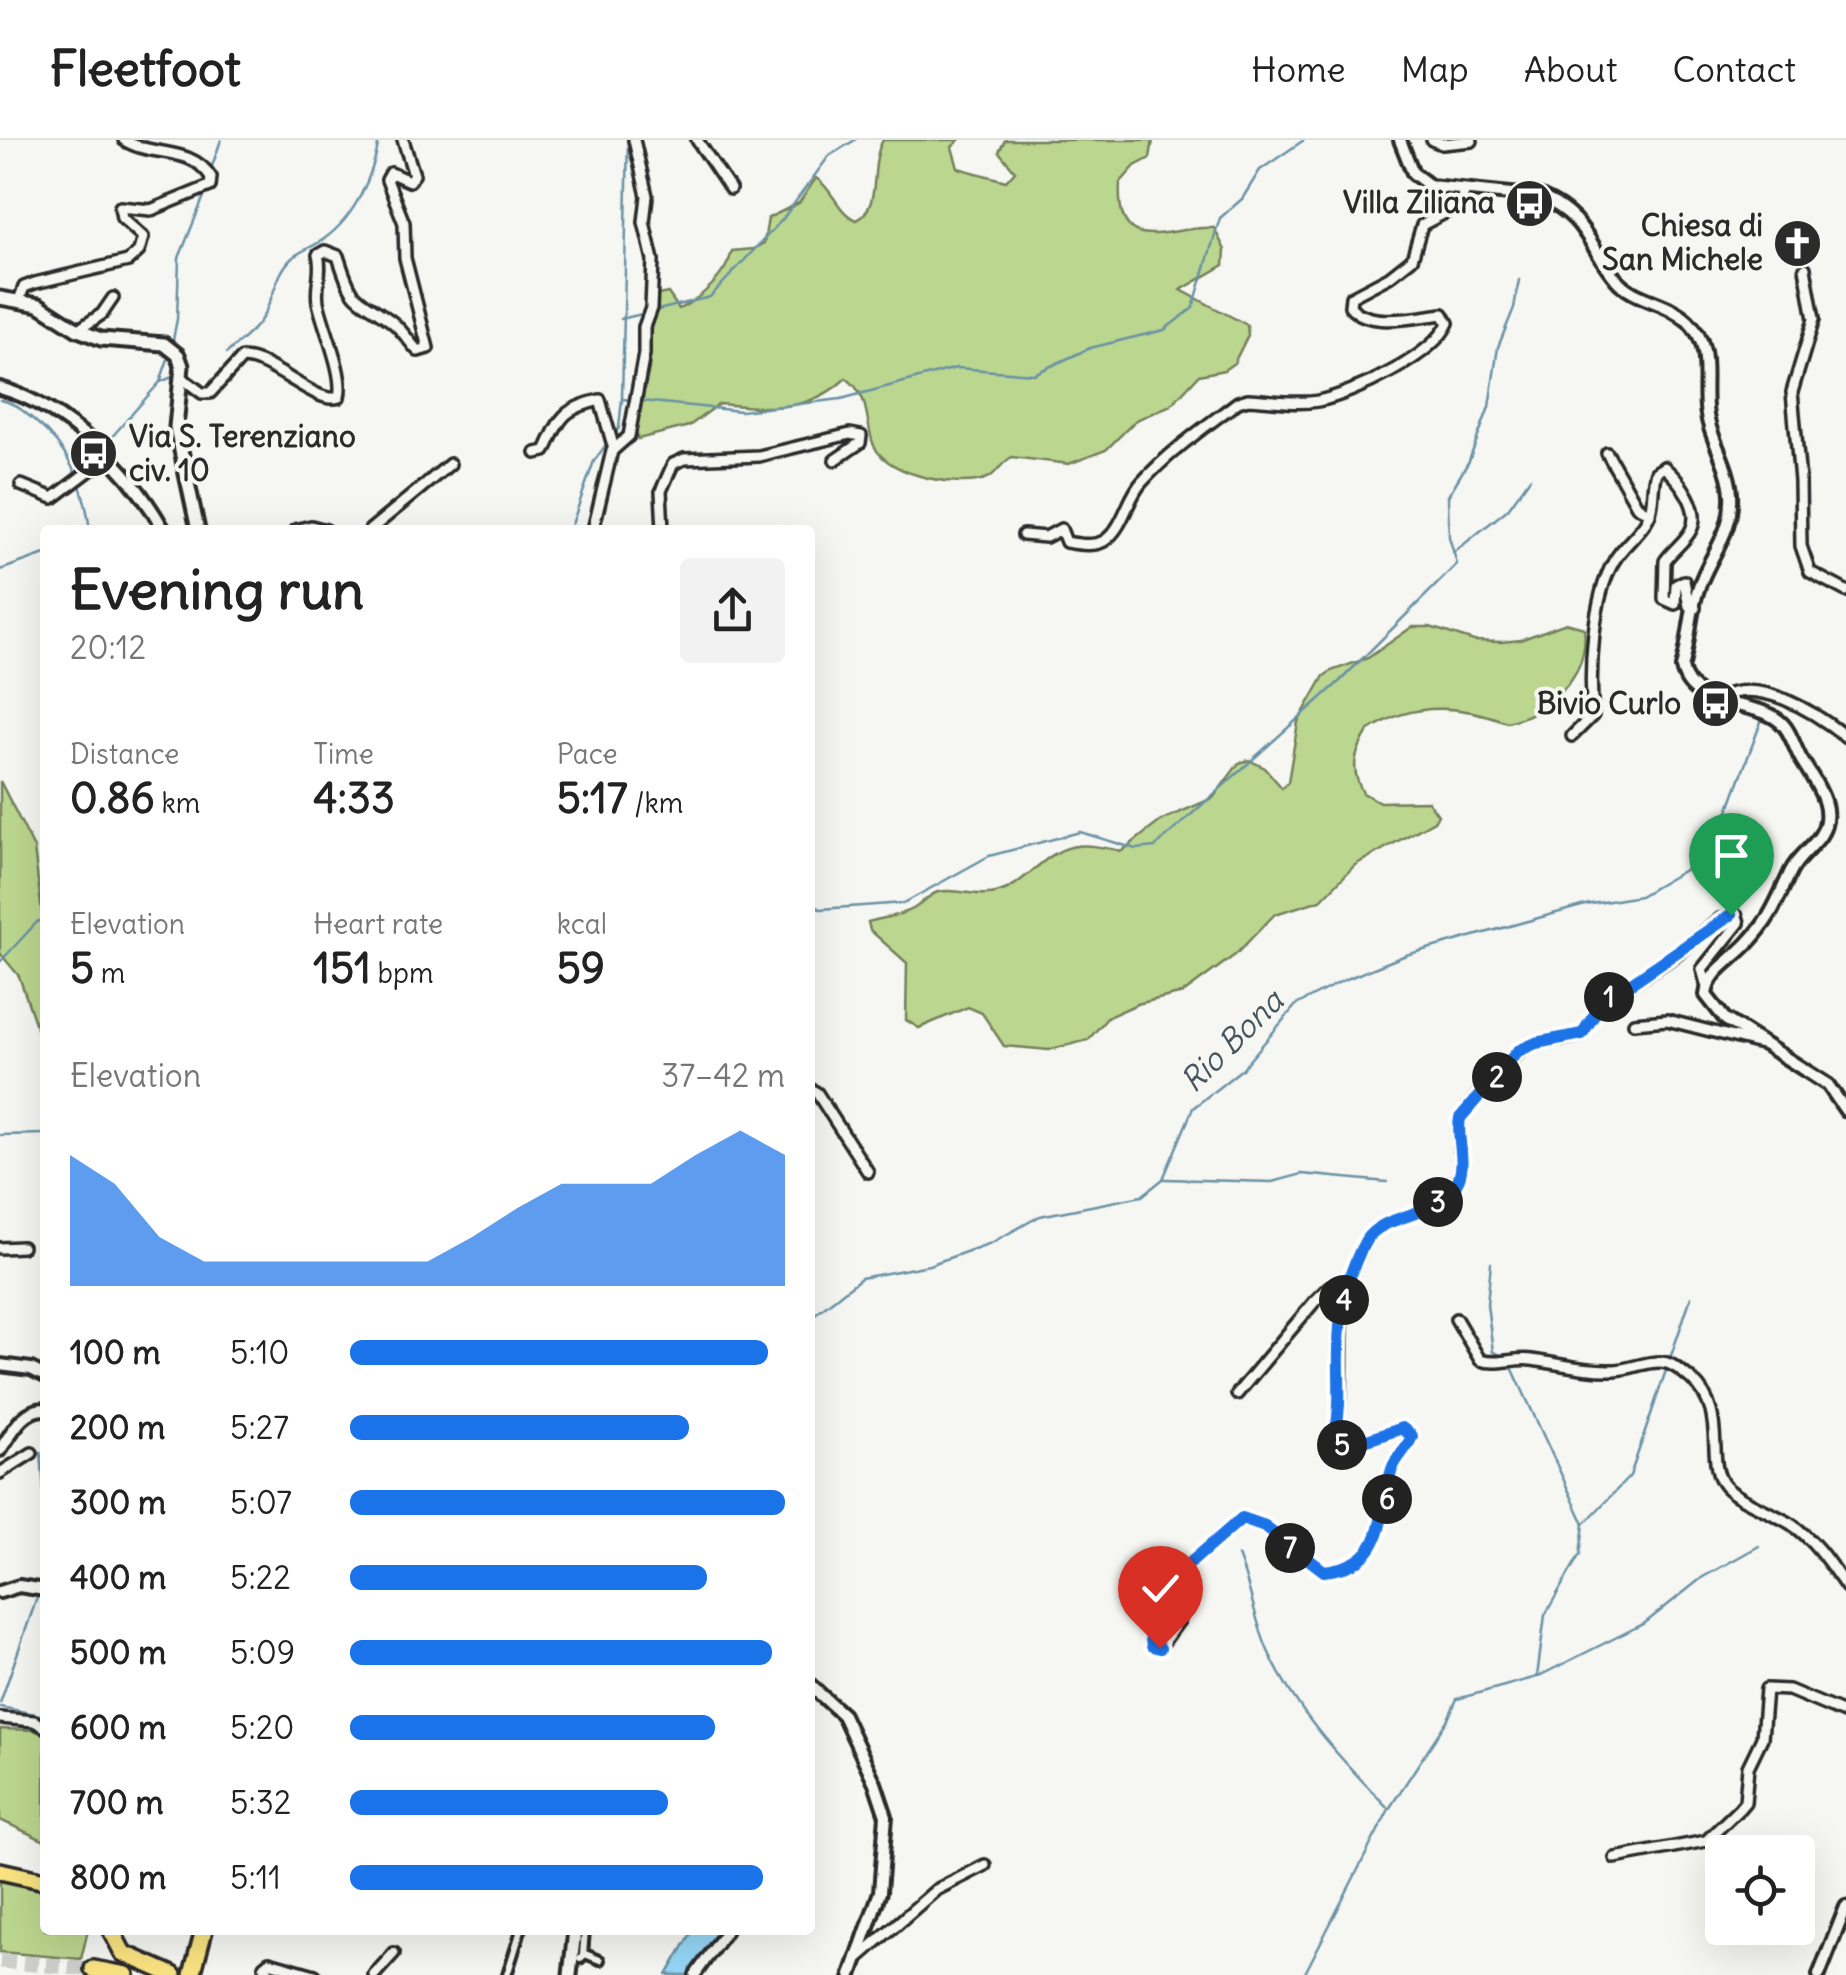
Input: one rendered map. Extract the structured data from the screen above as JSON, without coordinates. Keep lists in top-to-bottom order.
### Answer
{
  "water": ["Rio Bona"],
  "places": {
    "bus stop": ["Villa Ziliana", "Via S. Terenziano civ. 10", "Bivio Curlo"],
    "church": ["Chiesa di San Michele"]
  },
  "page": {
    "header": "Fleetfoot",
    "nav": [
      "Home",
      "Map",
      "About",
      "Contact"
    ],
    "heading": ["Evening run", "20:12"],
    "stats": [
      ["Distance", "0.86 km"],
      ["Time", "4:33"],
      ["Pace", "5:17 /km"],
      ["Elevation", "5 m"],
      ["Heart rate", "151 bpm"],
      ["kcal", "59"]
    ],
    "pins": [
      "1",
      "2",
      "3",
      "4",
      "5",
      "6",
      "7"
    ],
    "chart": ["Elevation", "37–42 m"],
    "list": [
      {
        "name": "100 m",
        "note": "5:10"
      },
      {
        "name": "200 m",
        "note": "5:27"
      },
      {
        "name": "300 m",
        "note": "5:07"
      },
      {
        "name": "400 m",
        "note": "5:22"
      },
      {
        "name": "500 m",
        "note": "5:09"
      },
      {
        "name": "600 m",
        "note": "5:20"
      },
      {
        "name": "700 m",
        "note": "5:32"
      },
      {
        "name": "800 m",
        "note": "5:11"
      }
    ]
  }
}
